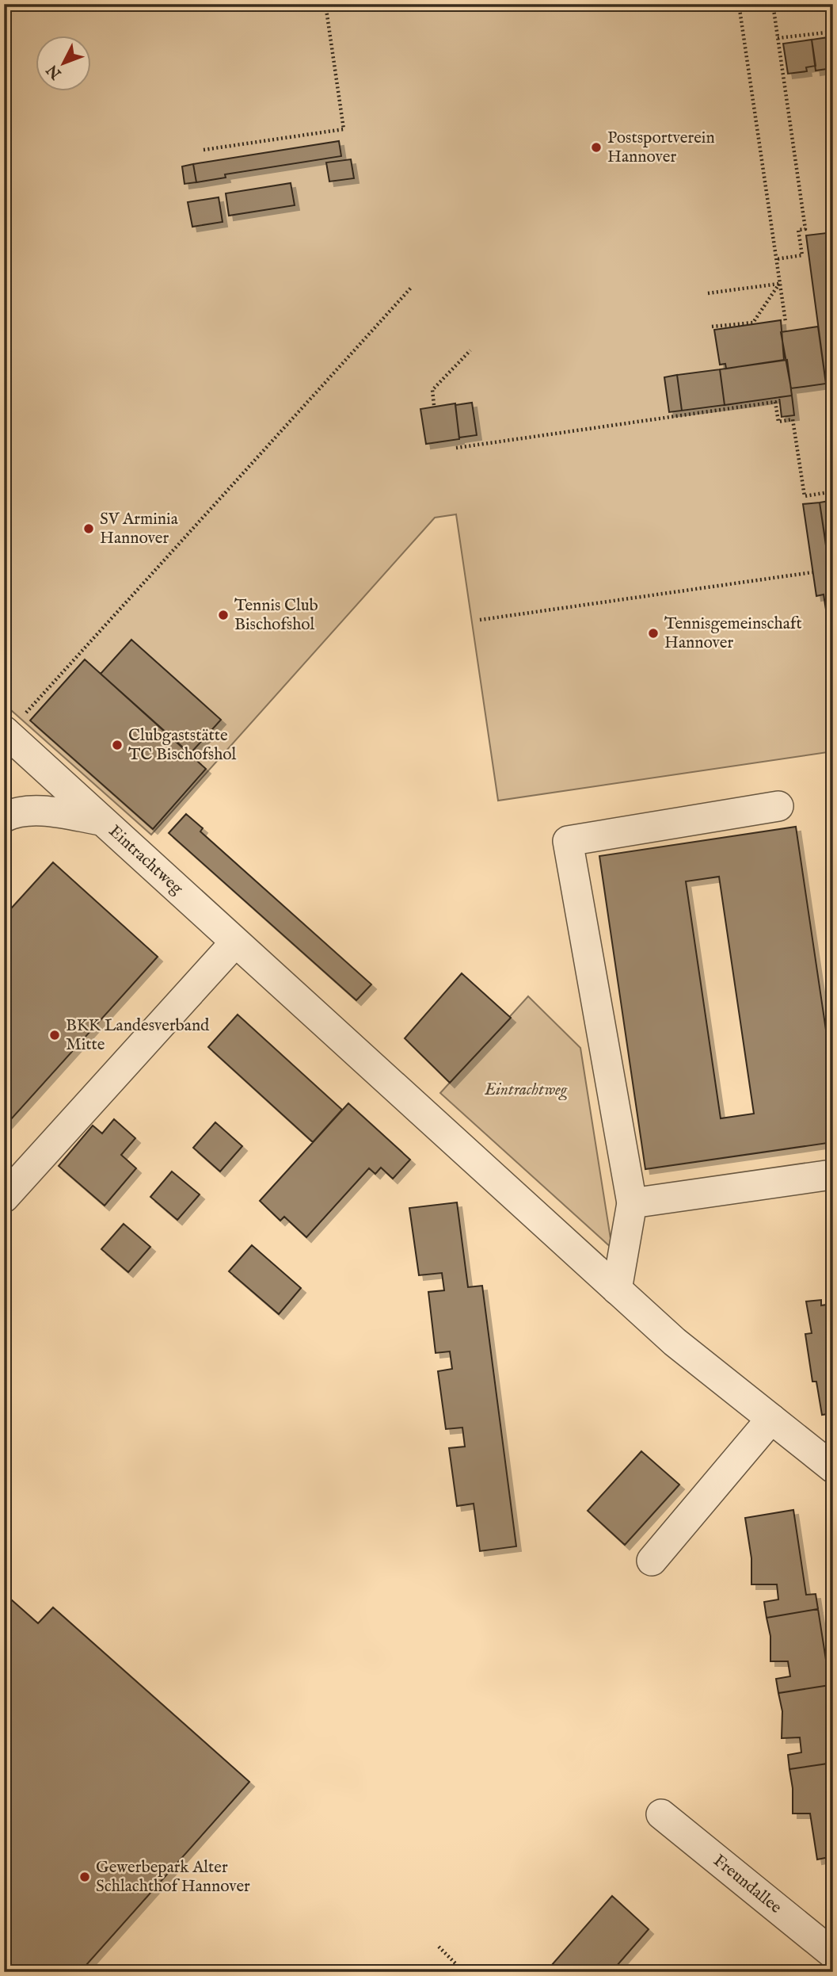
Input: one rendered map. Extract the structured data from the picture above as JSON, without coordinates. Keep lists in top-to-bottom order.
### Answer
{
  "streets": {
    "street": ["Eintrachtweg", "Freundallee"]
  },
  "parks": ["Eintrachtweg"],
  "places": [
    "Postsportverein Hannover",
    "SV Arminia Hannover",
    "Tennis Club Bischofshol",
    "Tennisgemeinschaft Hannover",
    "Clubgaststätte TC Bischofshol",
    "BKK Landesverband Mitte",
    "Gewerbepark Alter Schlachthof Hannover"
  ],
  "north": "bottom left"
}
